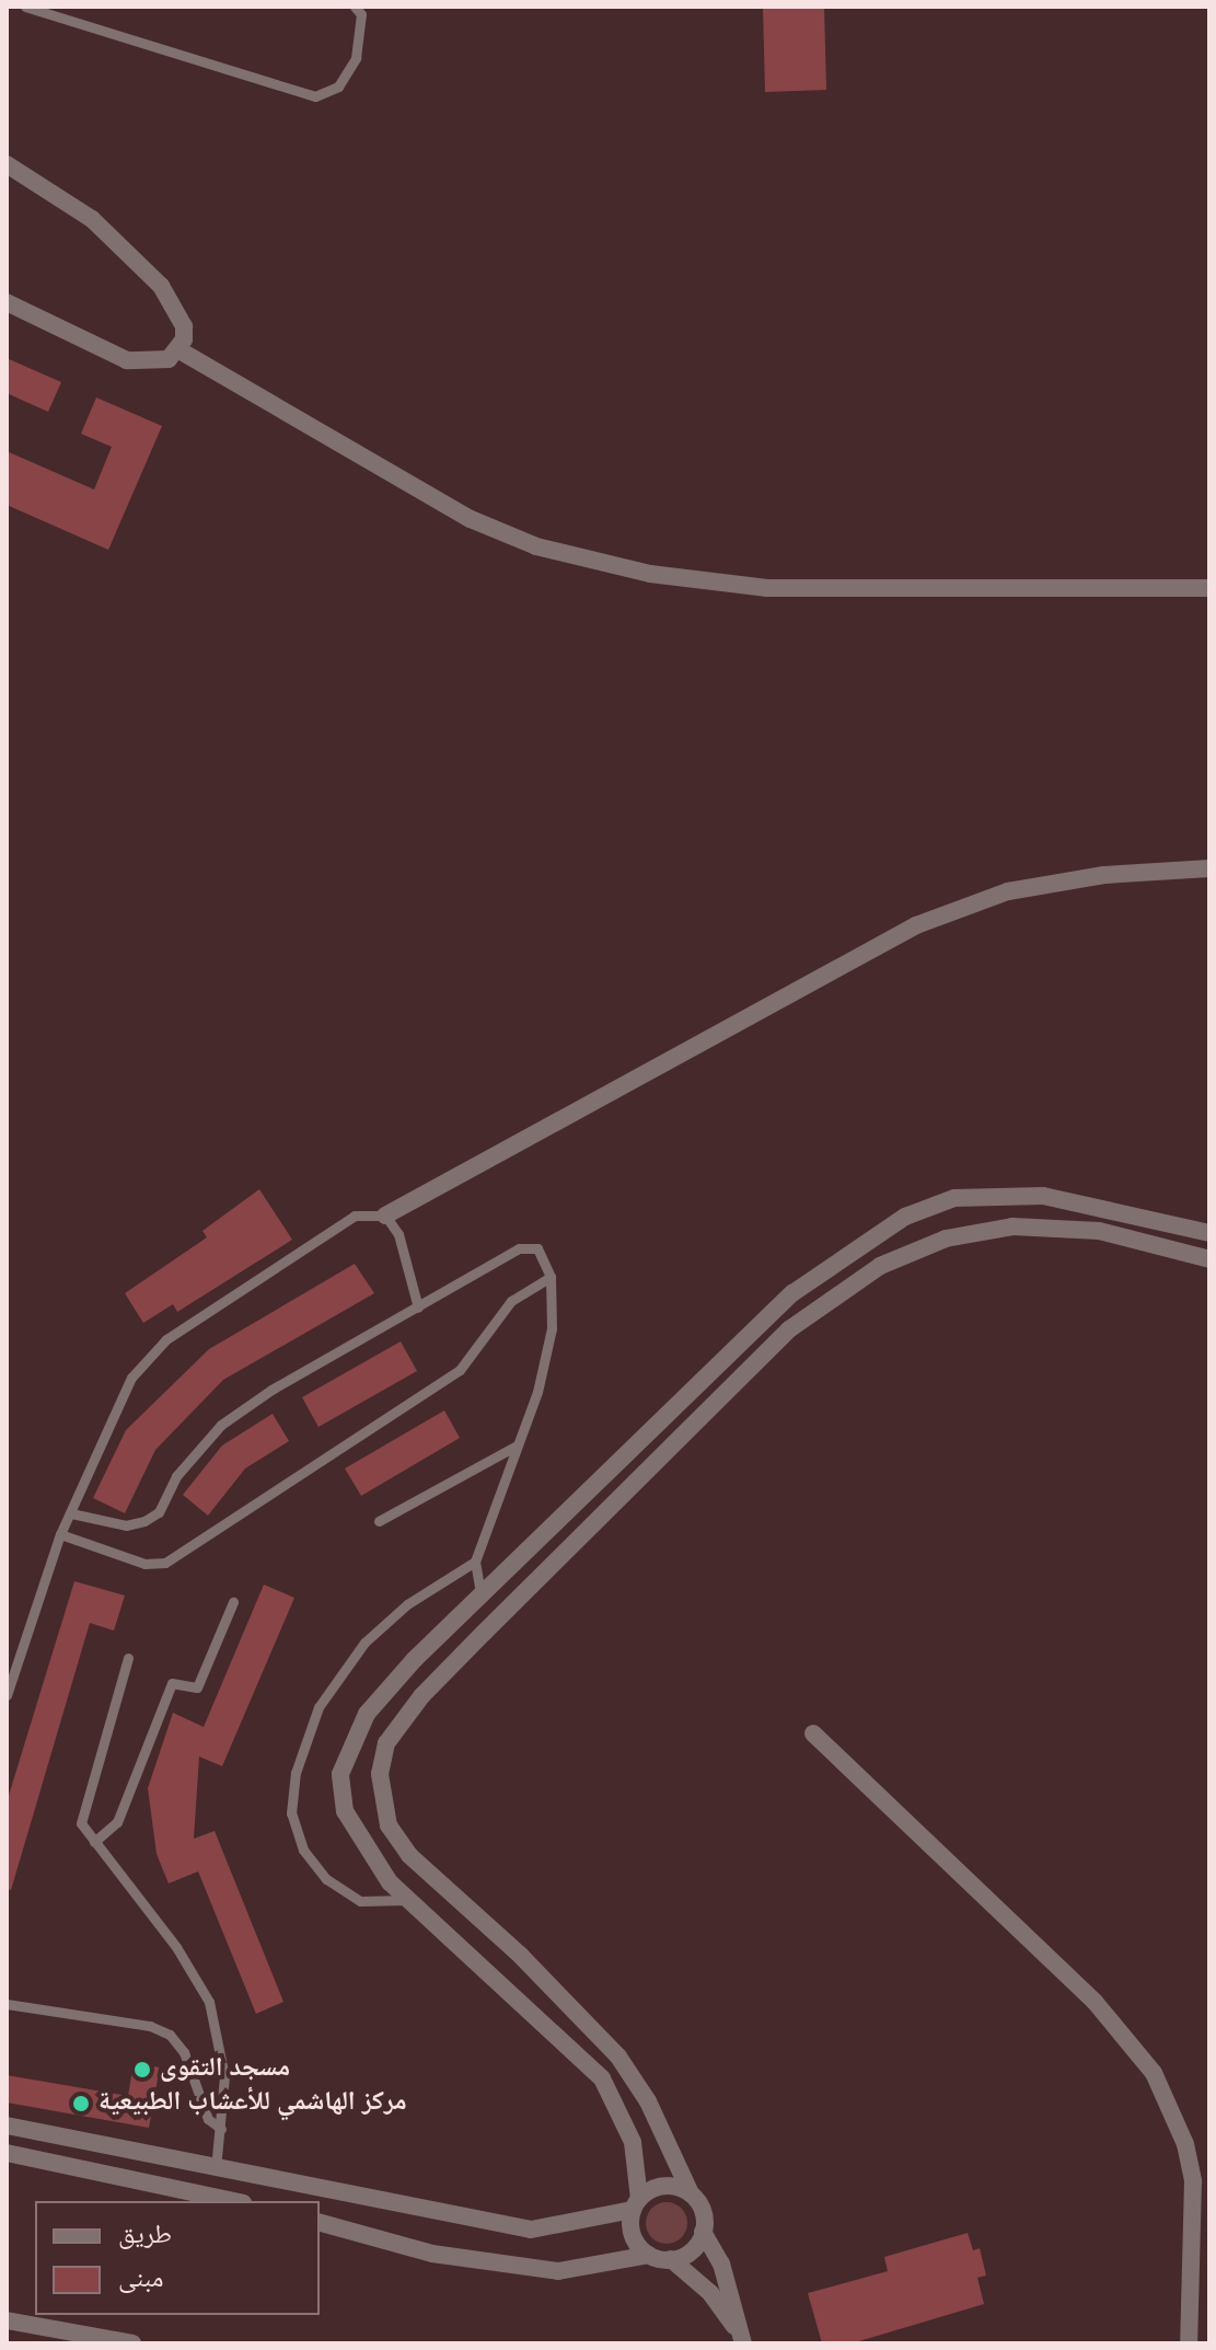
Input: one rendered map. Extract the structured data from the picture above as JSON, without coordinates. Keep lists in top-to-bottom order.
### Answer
{
  "places": ["مسجد التقوى", "مركز الهاشمي للأعشاب الطبيعية"],
  "legend": ["طريق", "مبنى"]
}
